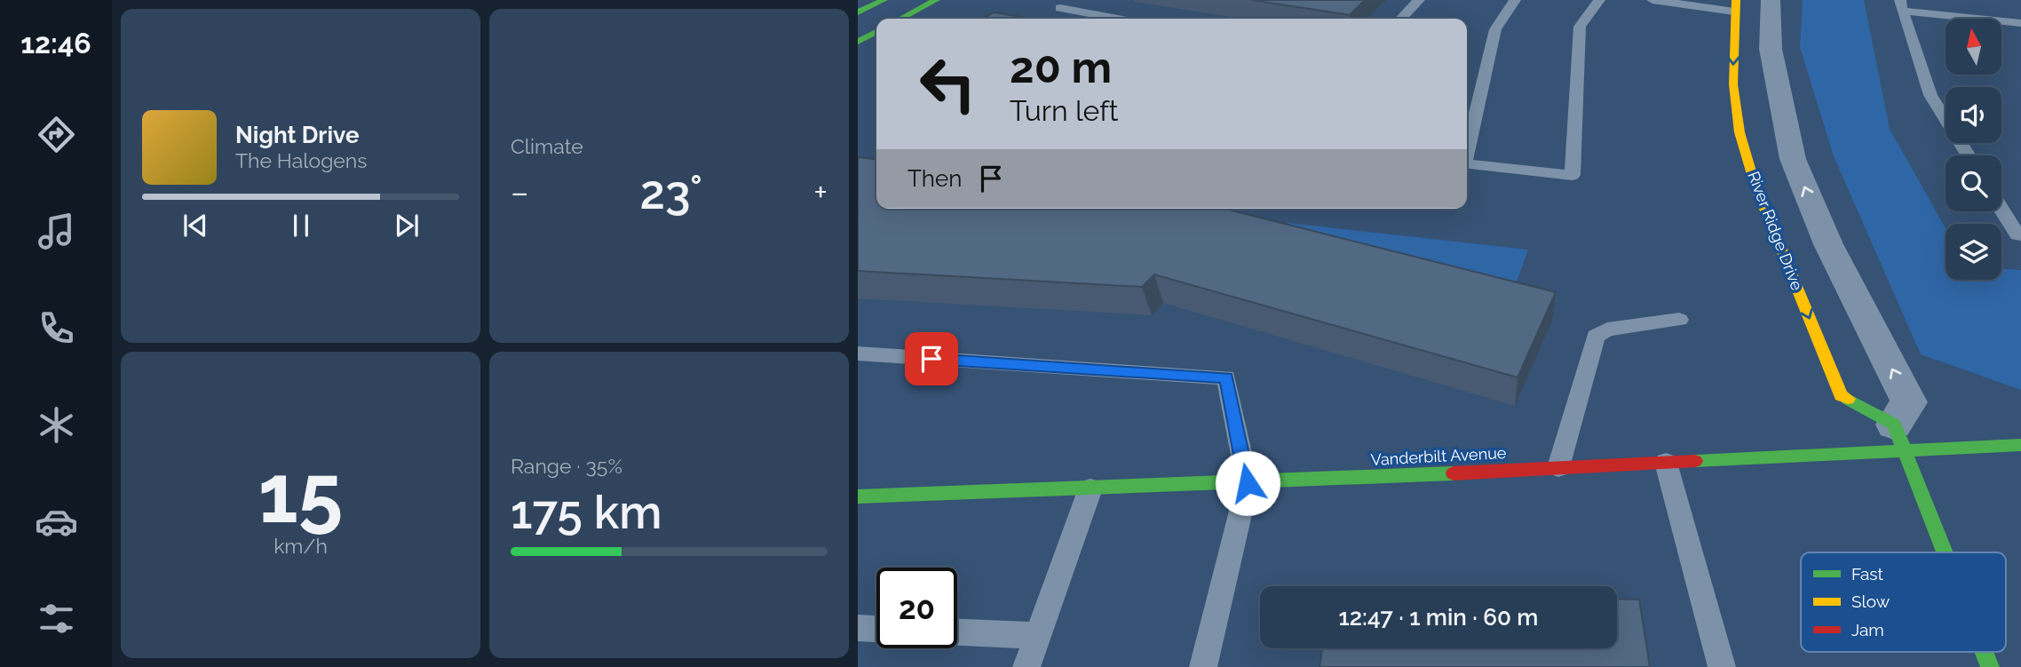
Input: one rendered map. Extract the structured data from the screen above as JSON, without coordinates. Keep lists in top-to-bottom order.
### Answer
{
  "streets": {
    "street": ["River Ridge Drive", "Vanderbilt Avenue"]
  },
  "crossings": [
    ["River Ridge Drive", "Vanderbilt Avenue"]
  ],
  "legend": ["Fast", "Slow", "Jam"],
  "north": "top",
  "page": {
    "tabs": "12:46",
    "tile": [
      "Climate",
      ["15", "km/h"],
      ["Range · 35%", "175 km"]
    ],
    "turn": ["20 m", "Turn left"],
    "song": ["Night Drive", "The Halogens"],
    "then": "Then",
    "heat": ["−", "23°", "+"],
    "limit": "20",
    "trip": "12:47 · 1 min · 60 m"
  }
}
